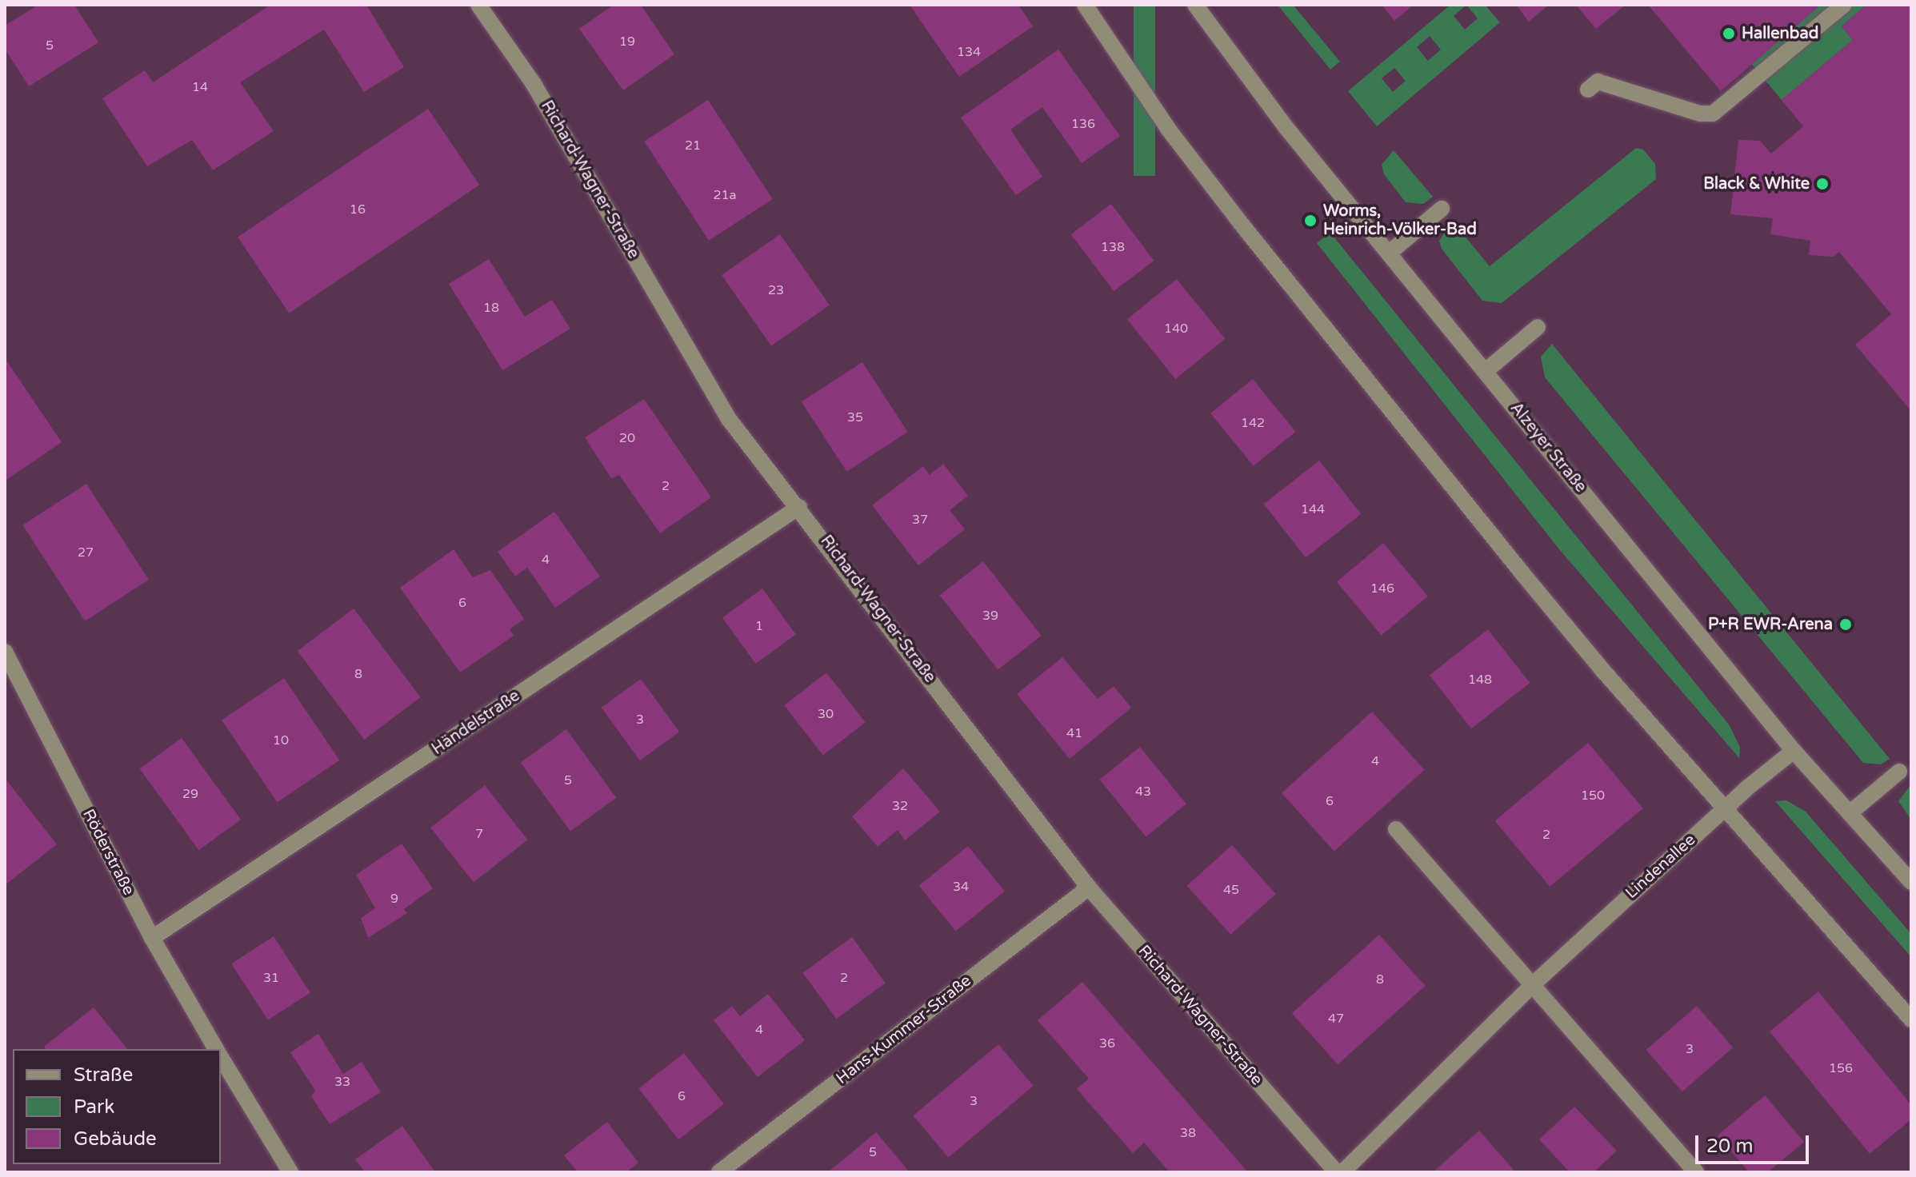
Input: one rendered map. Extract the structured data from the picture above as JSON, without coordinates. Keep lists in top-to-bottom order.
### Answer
{
  "streets": {
    "street": [
      "Richard-Wagner-Straße",
      "Alzeyer Straße",
      "Händelstraße",
      "Röderstraße",
      "Lindenallee",
      "Hans-Kummer-Straße"
    ]
  },
  "crossings": [
    ["Richard-Wagner-Straße", "Händelstraße"],
    ["Richard-Wagner-Straße", "Hans-Kummer-Straße"],
    ["Alzeyer Straße", "Lindenallee"],
    ["Händelstraße", "Röderstraße"]
  ],
  "places": [
    "Hallenbad",
    "Black & White",
    "Worms, Heinrich-Völker-Bad",
    "P+R EWR-Arena"
  ],
  "house_numbers": [
    "19",
    "5",
    "134",
    "14",
    "136",
    "21",
    "21a",
    "16",
    "138",
    "23",
    "18",
    "140",
    "35",
    "142",
    "20",
    "2",
    "144",
    "37",
    "27",
    "4",
    "146",
    "6",
    "39",
    "1",
    "8",
    "148",
    "30",
    "3",
    "41",
    "10",
    "4",
    "5",
    "43",
    "29",
    "150",
    "6",
    "32",
    "7",
    "2",
    "34",
    "45",
    "9",
    "31",
    "2",
    "8",
    "47",
    "4",
    "36",
    "3",
    "156",
    "33",
    "6",
    "3",
    "38",
    "5"
  ],
  "legend": ["Straße", "Park", "Gebäude"],
  "scale_bar": "20 m"
}
